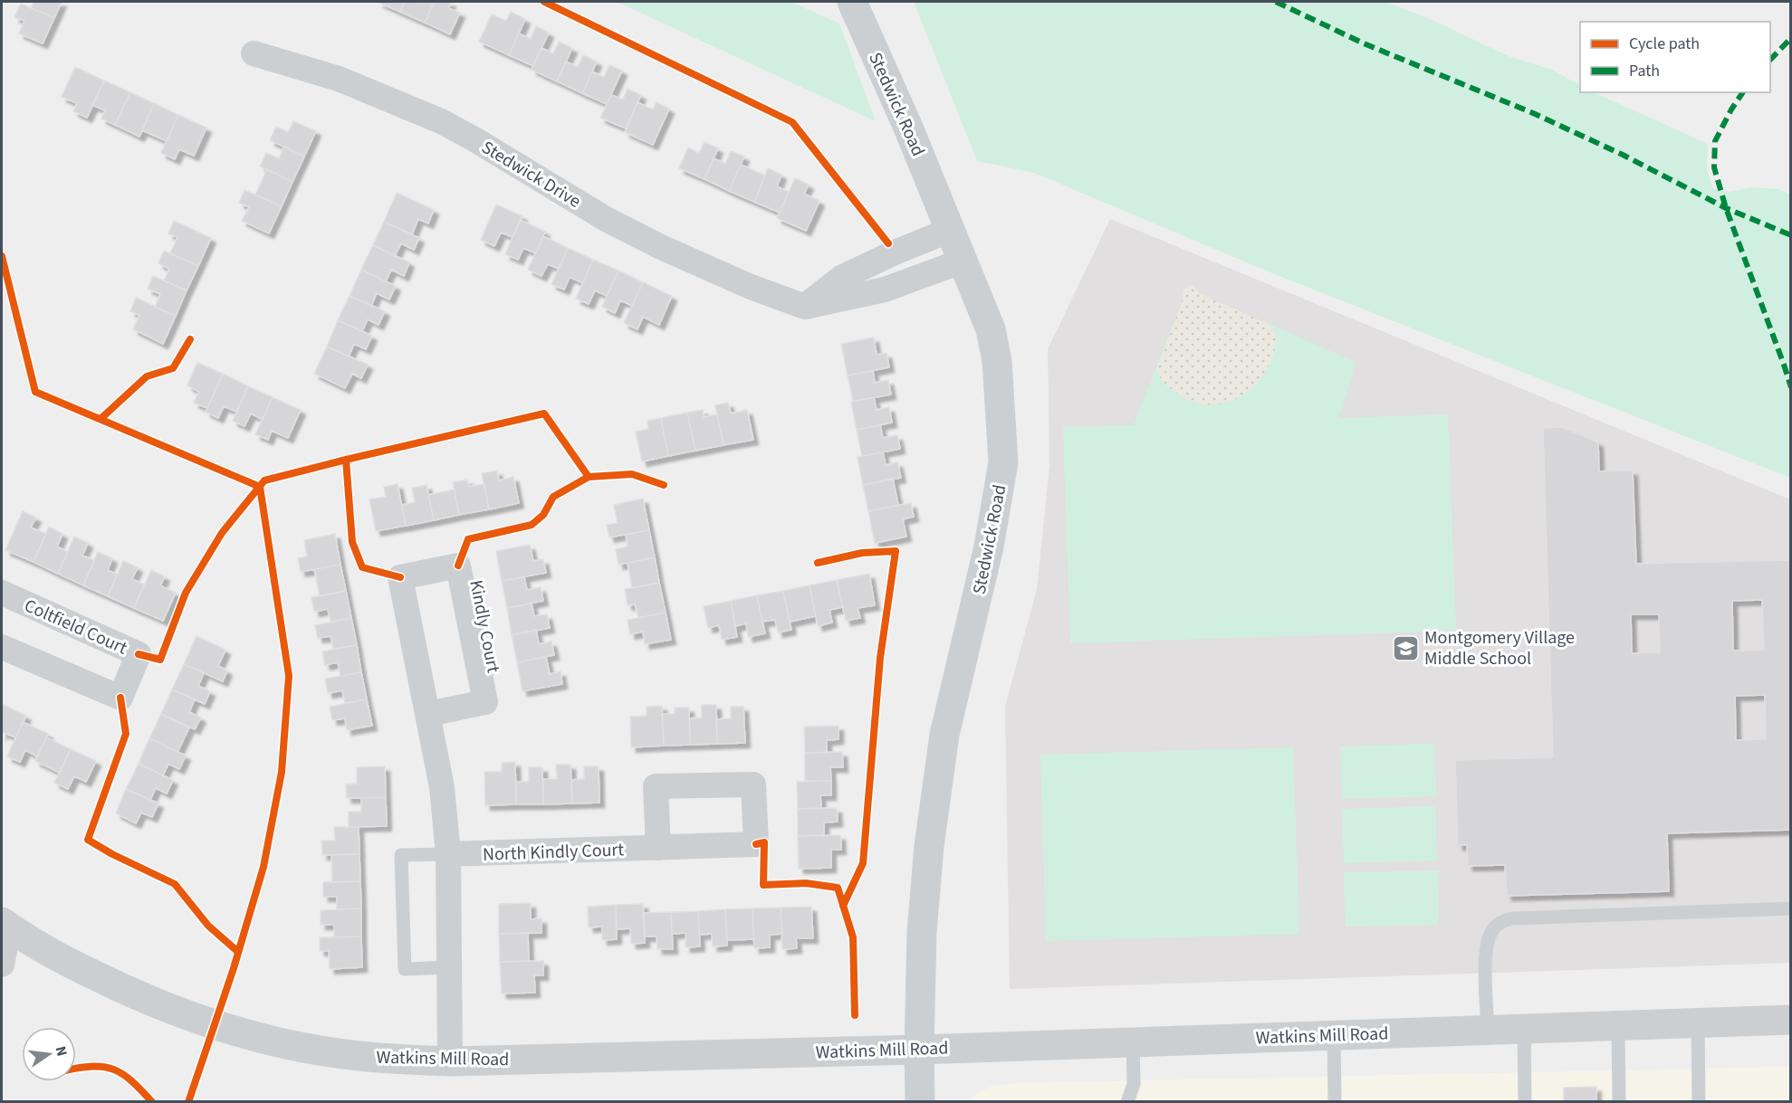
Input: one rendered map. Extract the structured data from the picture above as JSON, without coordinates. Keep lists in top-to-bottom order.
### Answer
{
  "streets": {
    "street": [
      "Stedwick Road",
      "Stedwick Drive",
      "Coltfield Court",
      "Kindly Court",
      "North Kindly Court",
      "Watkins Mill Road"
    ]
  },
  "crossings": [
    ["Stedwick Road", "Watkins Mill Road"],
    ["Kindly Court", "North Kindly Court"],
    ["Kindly Court", "Watkins Mill Road"]
  ],
  "places": {
    "school or university": ["Montgomery Village Middle School"]
  },
  "legend": ["Cycle path", "Path"],
  "north": "right"
}
